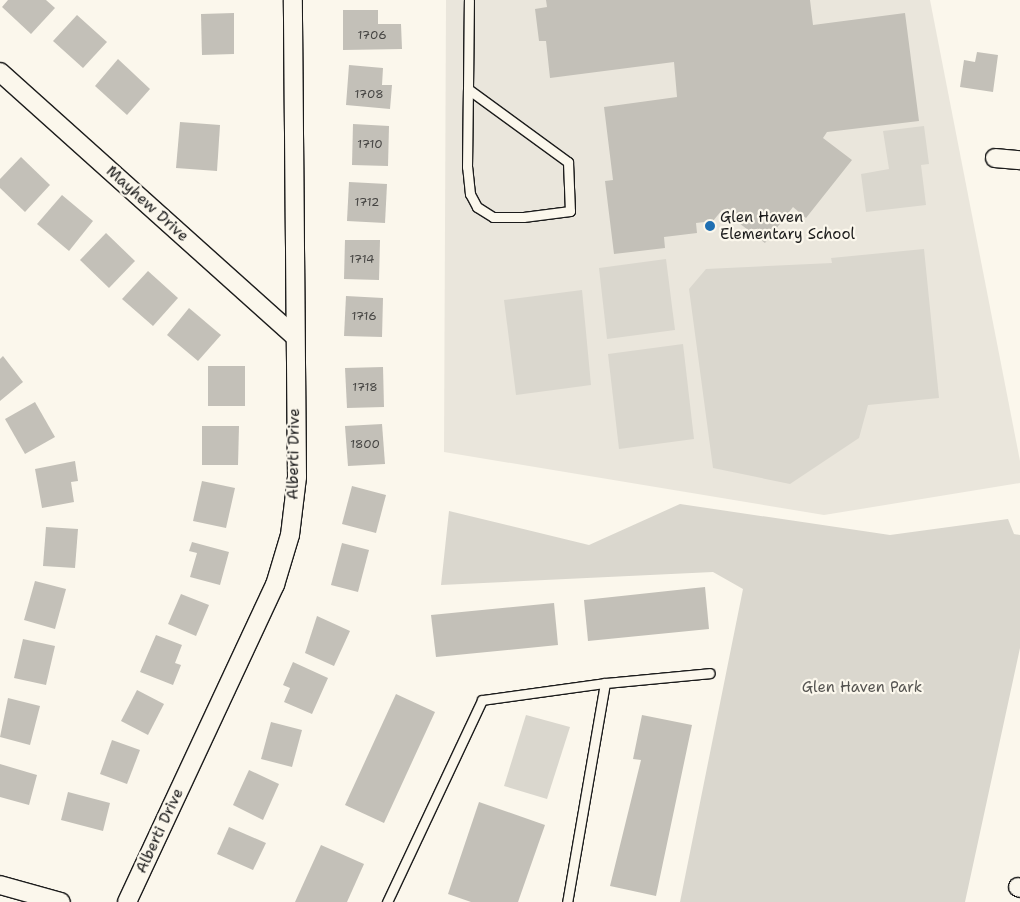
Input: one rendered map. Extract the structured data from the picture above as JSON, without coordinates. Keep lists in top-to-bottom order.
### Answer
{
  "streets": {
    "street": ["Mayhew Drive", "Alberti Drive"]
  },
  "crossings": [
    ["Mayhew Drive", "Alberti Drive"]
  ],
  "parks": ["Glen Haven Park"],
  "places": ["Glen Haven Elementary School"],
  "house_numbers": [
    "1706",
    "1708",
    "1710",
    "1712",
    "1714",
    "1716",
    "1718",
    "1800"
  ]
}
